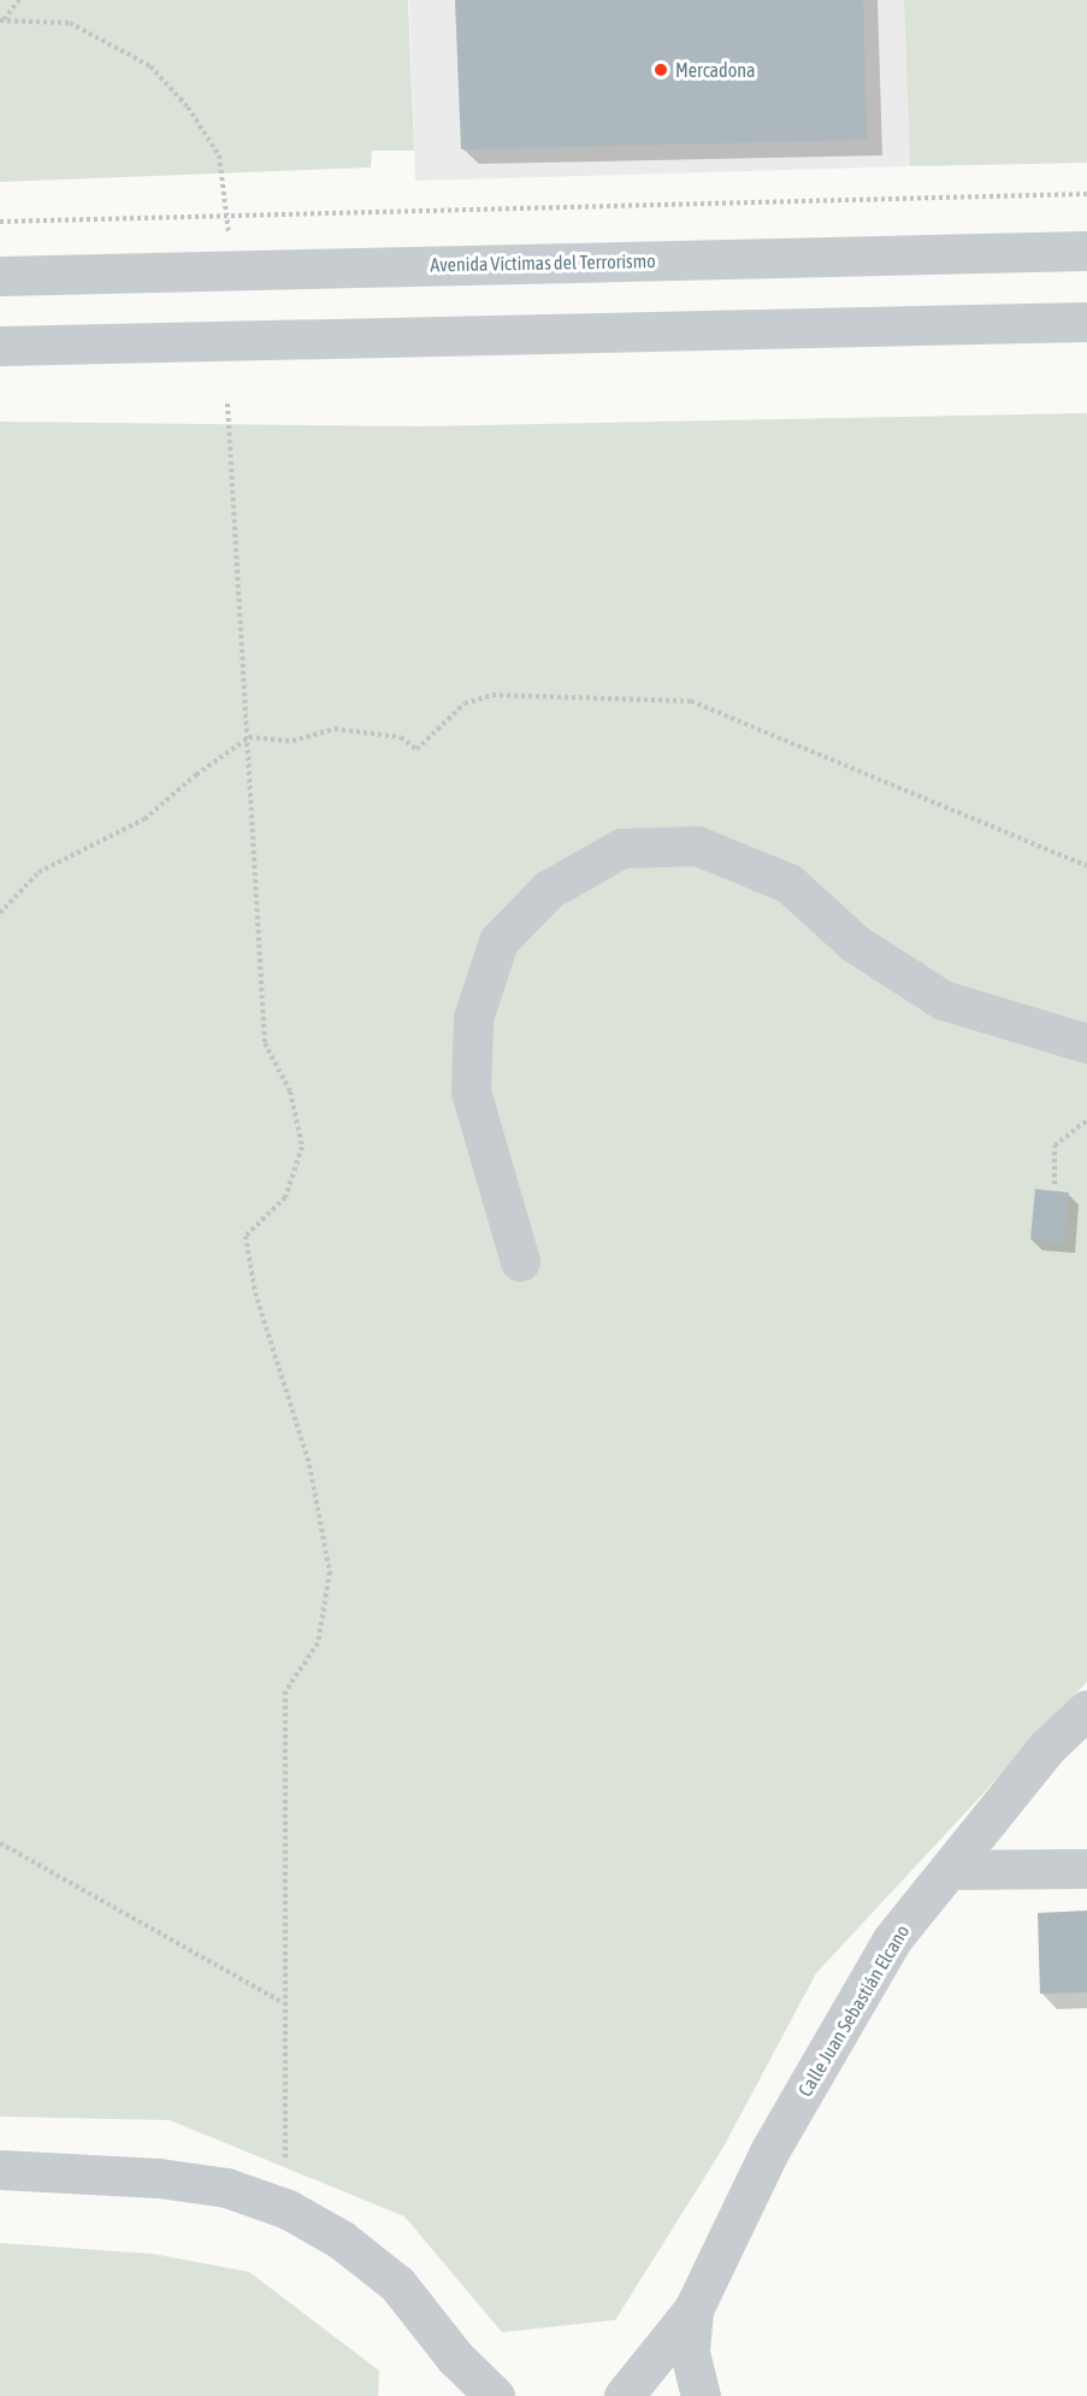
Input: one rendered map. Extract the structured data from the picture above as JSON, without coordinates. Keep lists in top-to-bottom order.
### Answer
{
  "streets": {
    "street": ["Avenida Víctimas del Terrorismo", "Calle Juan Sebastián Elcano"]
  },
  "places": ["Mercadona"]
}
